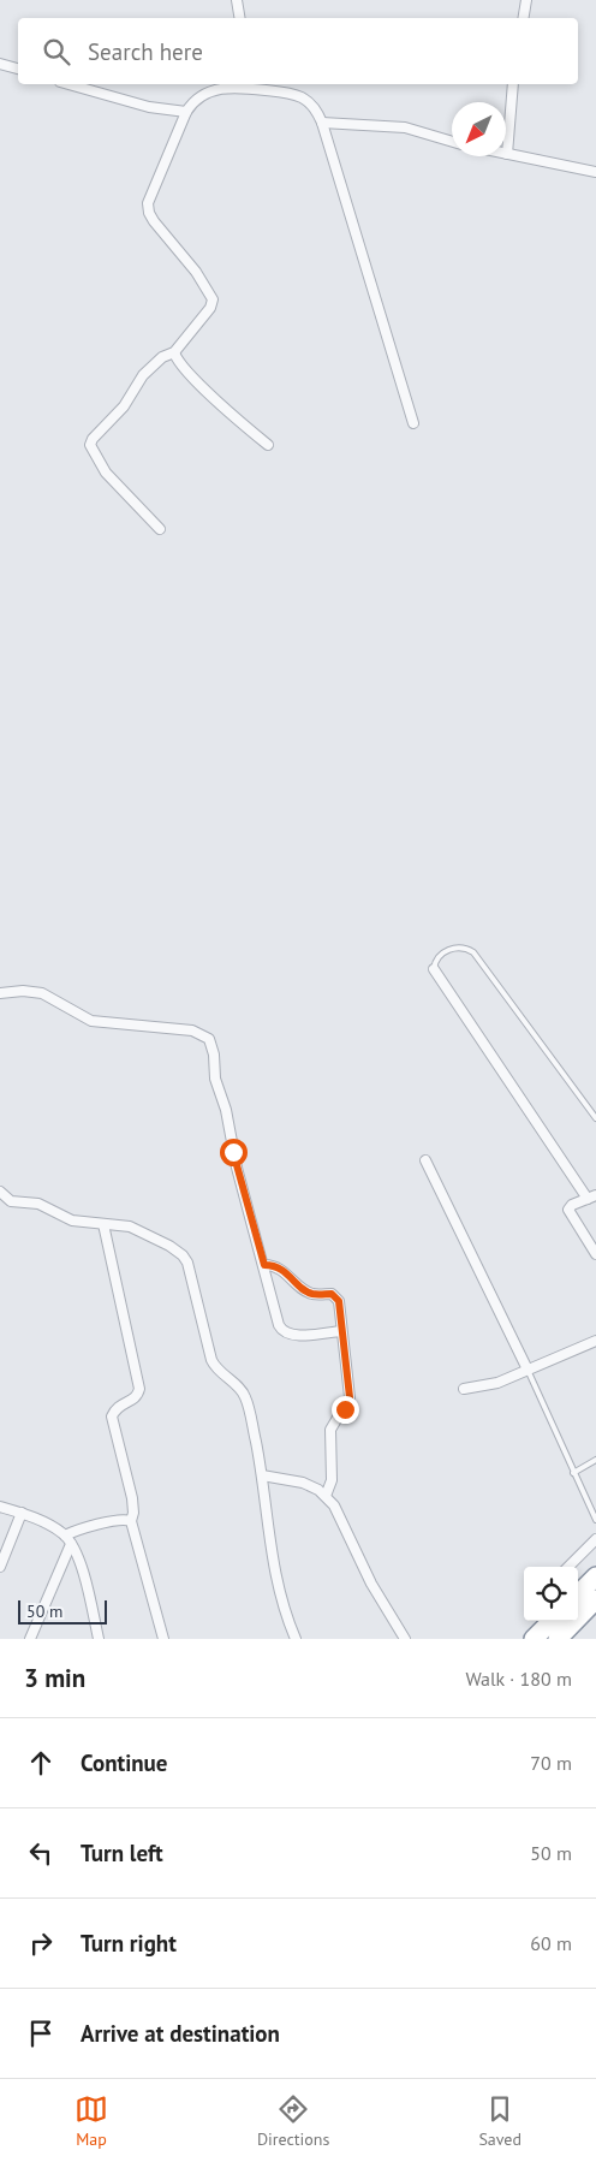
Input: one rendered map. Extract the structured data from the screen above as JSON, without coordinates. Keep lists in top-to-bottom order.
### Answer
{
  "scale_bar": "50 m",
  "north": "bottom left",
  "page": {
    "search": "Search here",
    "scale": "50 m",
    "heading": ["3 min", "Walk · 180 m"],
    "list": [
      ["Continue", "70 m"],
      ["Turn left", "50 m"],
      ["Turn right", "60 m"],
      "Arrive at destination"
    ],
    "nav": ["Map", "Directions", "Saved"]
  }
}
